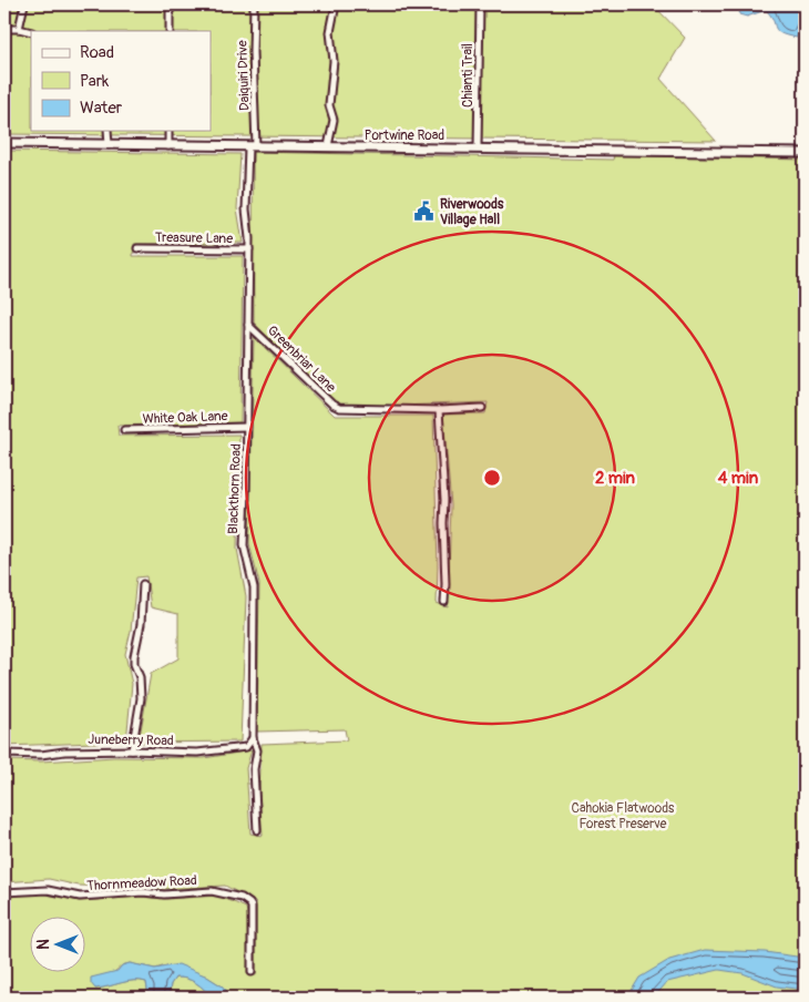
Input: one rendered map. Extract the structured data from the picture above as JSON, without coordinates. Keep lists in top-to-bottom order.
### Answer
{
  "streets": {
    "street": [
      "Daiquiri Drive",
      "Chianti Trail",
      "Portwine Road",
      "Treasure Lane",
      "Greenbriar Lane",
      "White Oak Lane",
      "Blackthorn Road",
      "Juneberry Road",
      "Thornmeadow Road"
    ]
  },
  "crossings": [
    ["Daiquiri Drive", "Portwine Road"],
    ["Daiquiri Drive", "Blackthorn Road"],
    ["Chianti Trail", "Portwine Road"],
    ["Portwine Road", "Blackthorn Road"],
    ["Treasure Lane", "Blackthorn Road"],
    ["Greenbriar Lane", "Blackthorn Road"],
    ["White Oak Lane", "Blackthorn Road"],
    ["Blackthorn Road", "Juneberry Road"]
  ],
  "parks": ["Cahokia Flatwoods Forest Preserve"],
  "places": {
    "public building": ["Riverwoods Village Hall"]
  },
  "legend": ["Road", "Park", "Water"],
  "north": "left",
  "rings": ["2 min", "4 min"]
}
